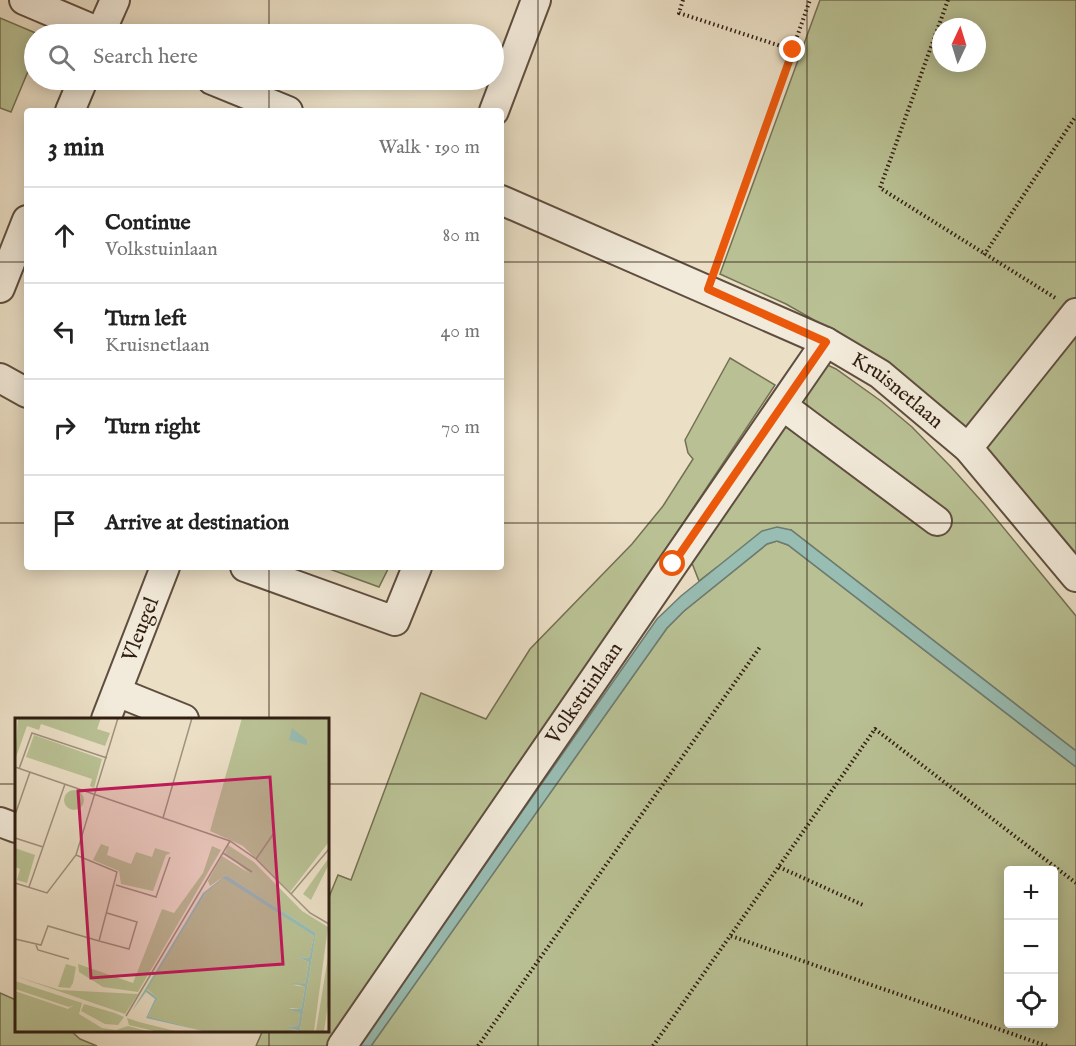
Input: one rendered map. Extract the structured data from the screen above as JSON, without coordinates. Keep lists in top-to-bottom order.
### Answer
{
  "streets": {
    "street": ["Kruisnetlaan", "Vleugel", "Volkstuinlaan"]
  },
  "crossings": [
    ["Kruisnetlaan", "Volkstuinlaan"]
  ],
  "north": "top",
  "page": {
    "search": "Search here",
    "heading": ["3 min", "Walk · 190 m"],
    "list": [
      ["Continue", "Volkstuinlaan", "80 m"],
      ["Turn left", "Kruisnetlaan", "40 m"],
      ["Turn right", "70 m"],
      "Arrive at destination"
    ],
    "map_buttons": ["+", "−"]
  }
}
